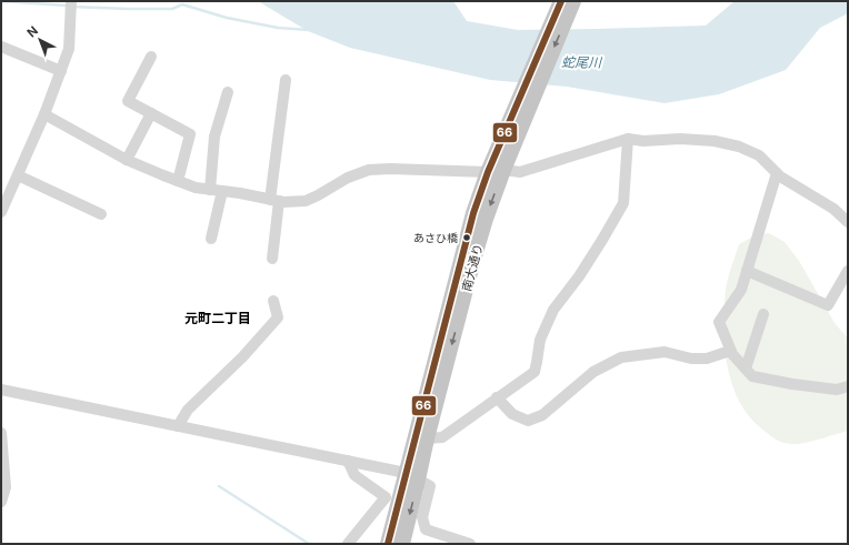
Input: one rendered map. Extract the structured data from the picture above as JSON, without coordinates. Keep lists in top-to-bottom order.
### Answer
{
  "streets": {
    "highway": ["南大通り"]
  },
  "districts": ["元町二丁目"],
  "water": ["蛇尾川"],
  "places": ["あさひ橋"],
  "lines": ["transit line 66"],
  "north": "top left"
}
